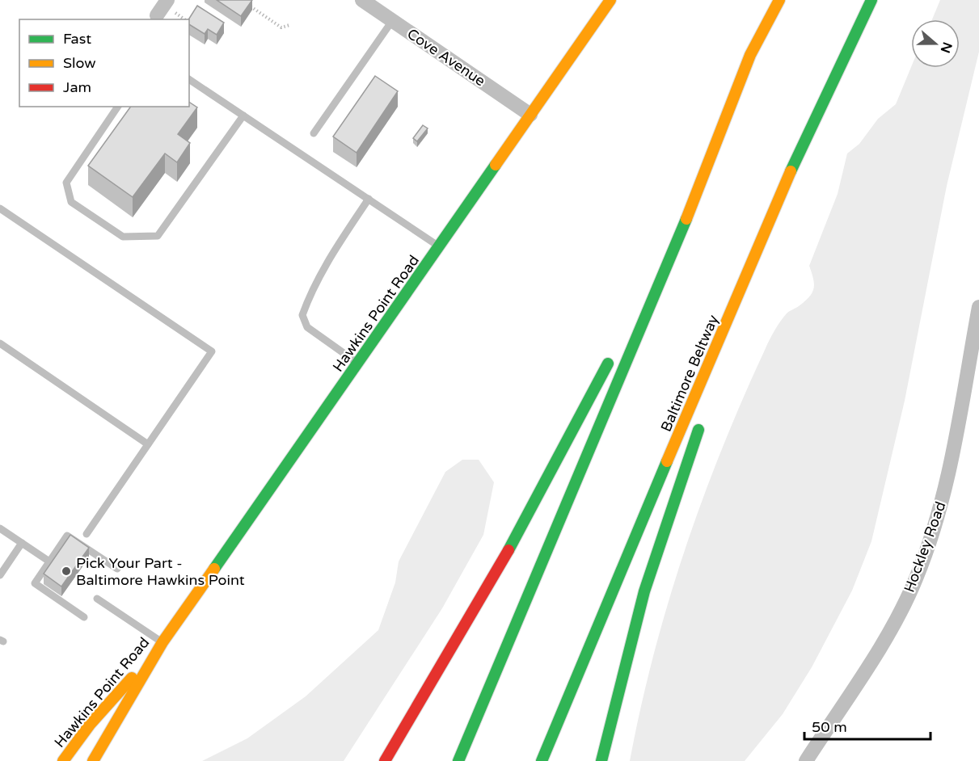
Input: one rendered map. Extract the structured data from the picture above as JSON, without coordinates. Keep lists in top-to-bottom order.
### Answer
{
  "streets": {
    "main road": ["Hawkins Point Road", "Baltimore Beltway"],
    "street": ["Cove Avenue", "Hockley Road"]
  },
  "crossings": [
    ["Cove Avenue", "Hawkins Point Road"]
  ],
  "places": ["Pick Your Part - Baltimore Hawkins Point"],
  "legend": ["Fast", "Slow", "Jam"],
  "scale_bar": "50 m",
  "north": "right"
}
